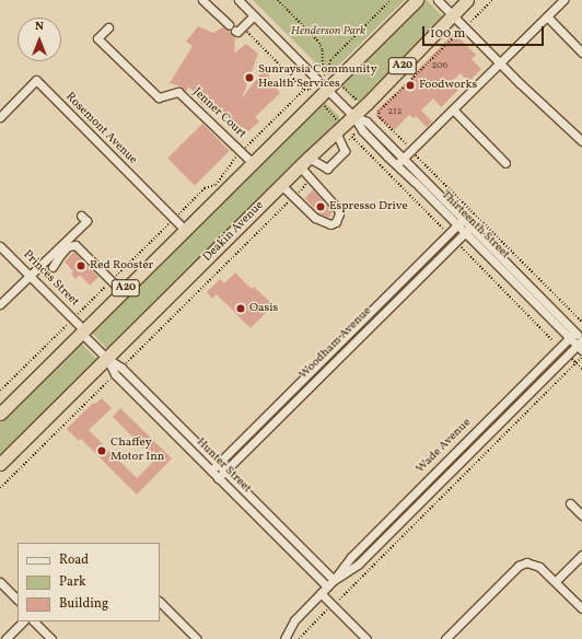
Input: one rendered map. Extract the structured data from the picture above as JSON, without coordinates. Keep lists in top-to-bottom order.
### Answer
{
  "streets": {
    "highway": ["A20", "Deakin Avenue"],
    "street": [
      "Jenner Court",
      "Rosemont Avenue",
      "Thirteenth Street",
      "Princes Street",
      "Woodham Avenue",
      "Wade Avenue",
      "Hunter Street"
    ]
  },
  "crossings": [
    ["A20", "Jenner Court"],
    ["A20", "Rosemont Avenue"],
    ["A20", "Thirteenth Street"],
    ["A20", "Princes Street"],
    ["A20", "Hunter Street"],
    ["Thirteenth Street", "Deakin Avenue"],
    ["Thirteenth Street", "Woodham Avenue"],
    ["Thirteenth Street", "Wade Avenue"],
    ["Deakin Avenue", "Hunter Street"],
    ["Princes Street", "Hunter Street"],
    ["Woodham Avenue", "Hunter Street"],
    ["Wade Avenue", "Hunter Street"]
  ],
  "parks": ["Henderson Park"],
  "places": [
    "Sunraysia Community Health Services",
    "Foodworks",
    "Espresso Drive",
    "Red Rooster",
    "Oasis",
    "Chaffey Motor Inn"
  ],
  "house_numbers": ["206", "212"],
  "legend": ["Road", "Park", "Building"],
  "scale_bar": "100 m",
  "north": "top"
}
